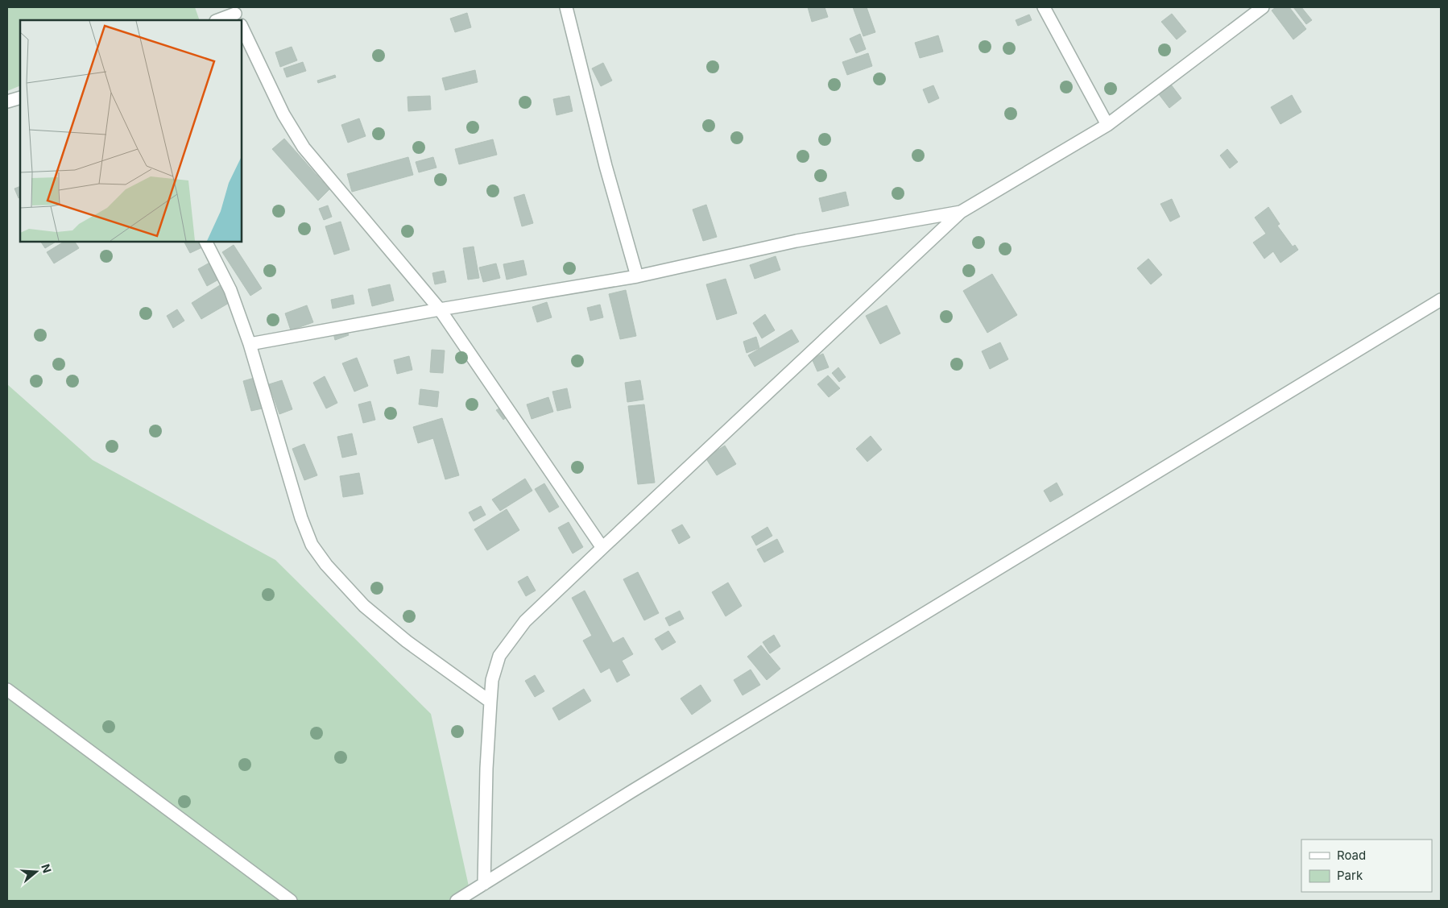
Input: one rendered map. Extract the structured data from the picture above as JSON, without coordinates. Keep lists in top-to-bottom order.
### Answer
{
  "legend": ["Road", "Park"],
  "north": "right"
}
